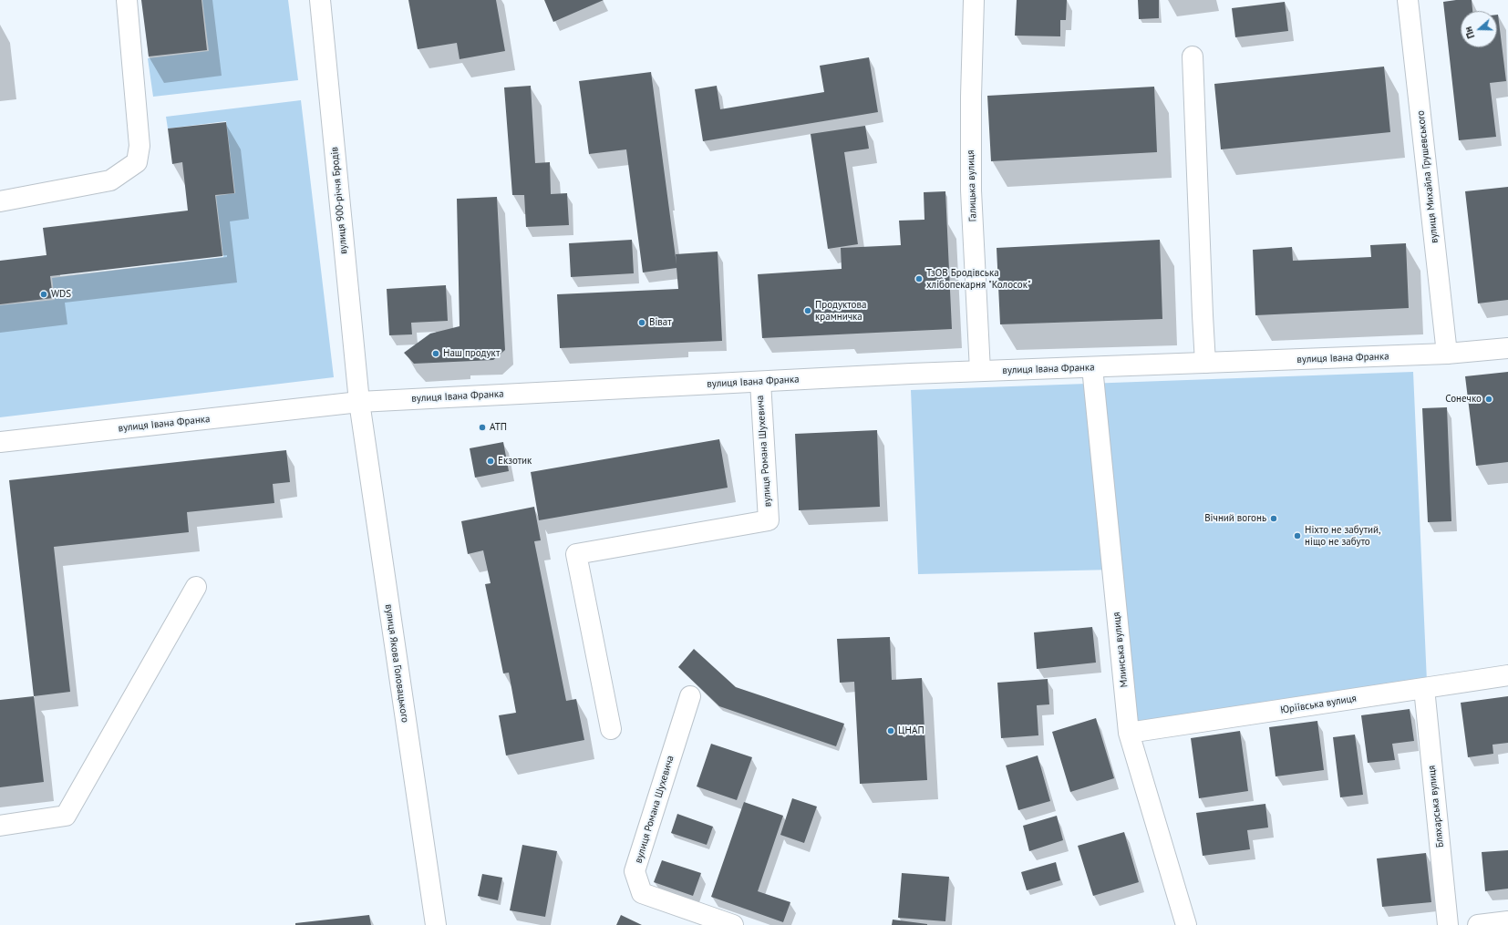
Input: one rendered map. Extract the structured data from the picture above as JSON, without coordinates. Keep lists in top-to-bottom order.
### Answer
{
  "streets": {
    "street": [
      "вулиця Михайла Грушевського",
      "Галицька вулиця",
      "вулиця 900-річчя Бродів",
      "вулиця Івана Франка",
      "вулиця Романа Шухевича",
      "Млинська вулиця",
      "вулиця Якова Головацького",
      "Юріївська вулиця",
      "Бляхарська вулиця"
    ]
  },
  "crossings": [
    ["вулиця Михайла Грушевського", "вулиця Івана Франка"],
    ["Галицька вулиця", "вулиця Івана Франка"],
    ["вулиця 900-річчя Бродів", "вулиця Івана Франка"],
    ["вулиця 900-річчя Бродів", "вулиця Якова Головацького"],
    ["вулиця Івана Франка", "вулиця Романа Шухевича"],
    ["вулиця Івана Франка", "Млинська вулиця"],
    ["вулиця Івана Франка", "вулиця Якова Головацького"],
    ["Млинська вулиця", "Юріївська вулиця"],
    ["Юріївська вулиця", "Бляхарська вулиця"]
  ],
  "places": [
    "ТзОВ Бродівська хлібопекарня \"Колосок\"",
    "WDS",
    "Продуктова крамничка",
    "Віват",
    "Наш продукт",
    "Сонечко",
    "АТП",
    "Екзотик",
    "Вічний вогонь",
    "Ніхто не забутий, ніщо не забуто",
    "ЦНАП"
  ],
  "north": "left"
}
